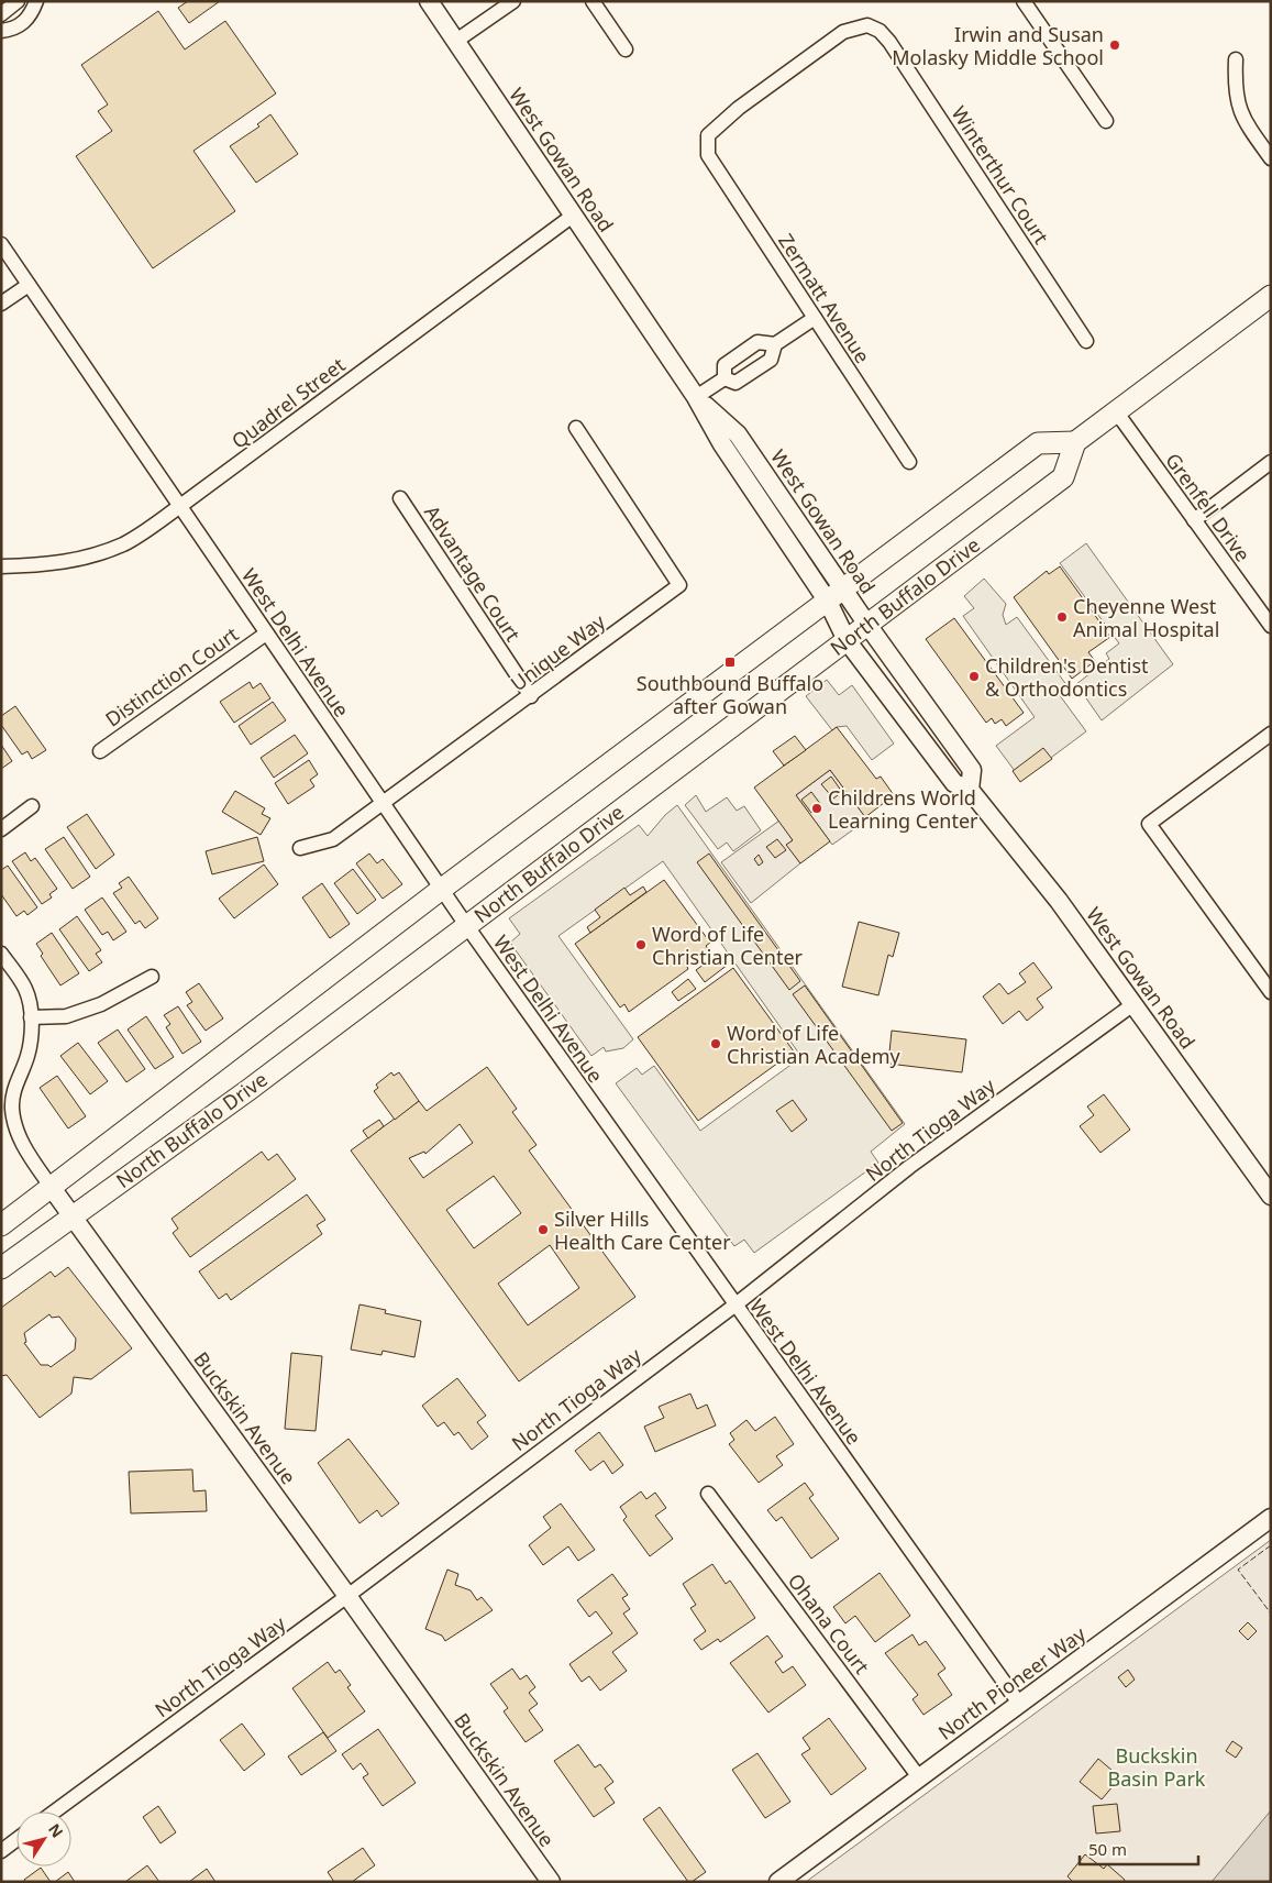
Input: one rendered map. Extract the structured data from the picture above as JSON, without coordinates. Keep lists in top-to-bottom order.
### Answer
{
  "streets": {
    "main road": ["North Buffalo Drive"],
    "street": [
      "West Gowan Road",
      "Winterthur Court",
      "Zermatt Avenue",
      "Quadrel Street",
      "Grenfell Drive",
      "Advantage Court",
      "West Delhi Avenue",
      "Unique Way",
      "Distinction Court",
      "North Tioga Way",
      "Buckskin Avenue",
      "Ohana Court",
      "North Pioneer Way"
    ]
  },
  "crossings": [
    ["West Gowan Road", "Quadrel Street"],
    ["West Gowan Road", "North Buffalo Drive"],
    ["West Gowan Road", "North Tioga Way"],
    ["Winterthur Court", "Zermatt Avenue"],
    ["Quadrel Street", "West Delhi Avenue"],
    ["Advantage Court", "Unique Way"],
    ["North Buffalo Drive", "West Delhi Avenue"],
    ["North Buffalo Drive", "Buckskin Avenue"],
    ["West Delhi Avenue", "Unique Way"],
    ["West Delhi Avenue", "Distinction Court"],
    ["West Delhi Avenue", "North Tioga Way"],
    ["West Delhi Avenue", "North Pioneer Way"],
    ["North Tioga Way", "Buckskin Avenue"],
    ["Ohana Court", "North Pioneer Way"]
  ],
  "parks": ["Buckskin Basin Park"],
  "places": {
    "other": [
      "Irwin and Susan Molasky Middle School",
      "Cheyenne West Animal Hospital",
      "Children's Dentist & Orthodontics",
      "Childrens World Learning Center",
      "Word of Life Christian Center",
      "Word of Life Christian Academy",
      "Silver Hills Health Care Center"
    ],
    "transit": ["Southbound Buffalo after Gowan"]
  },
  "scale_bar": "50 m",
  "north": "top right"
}
